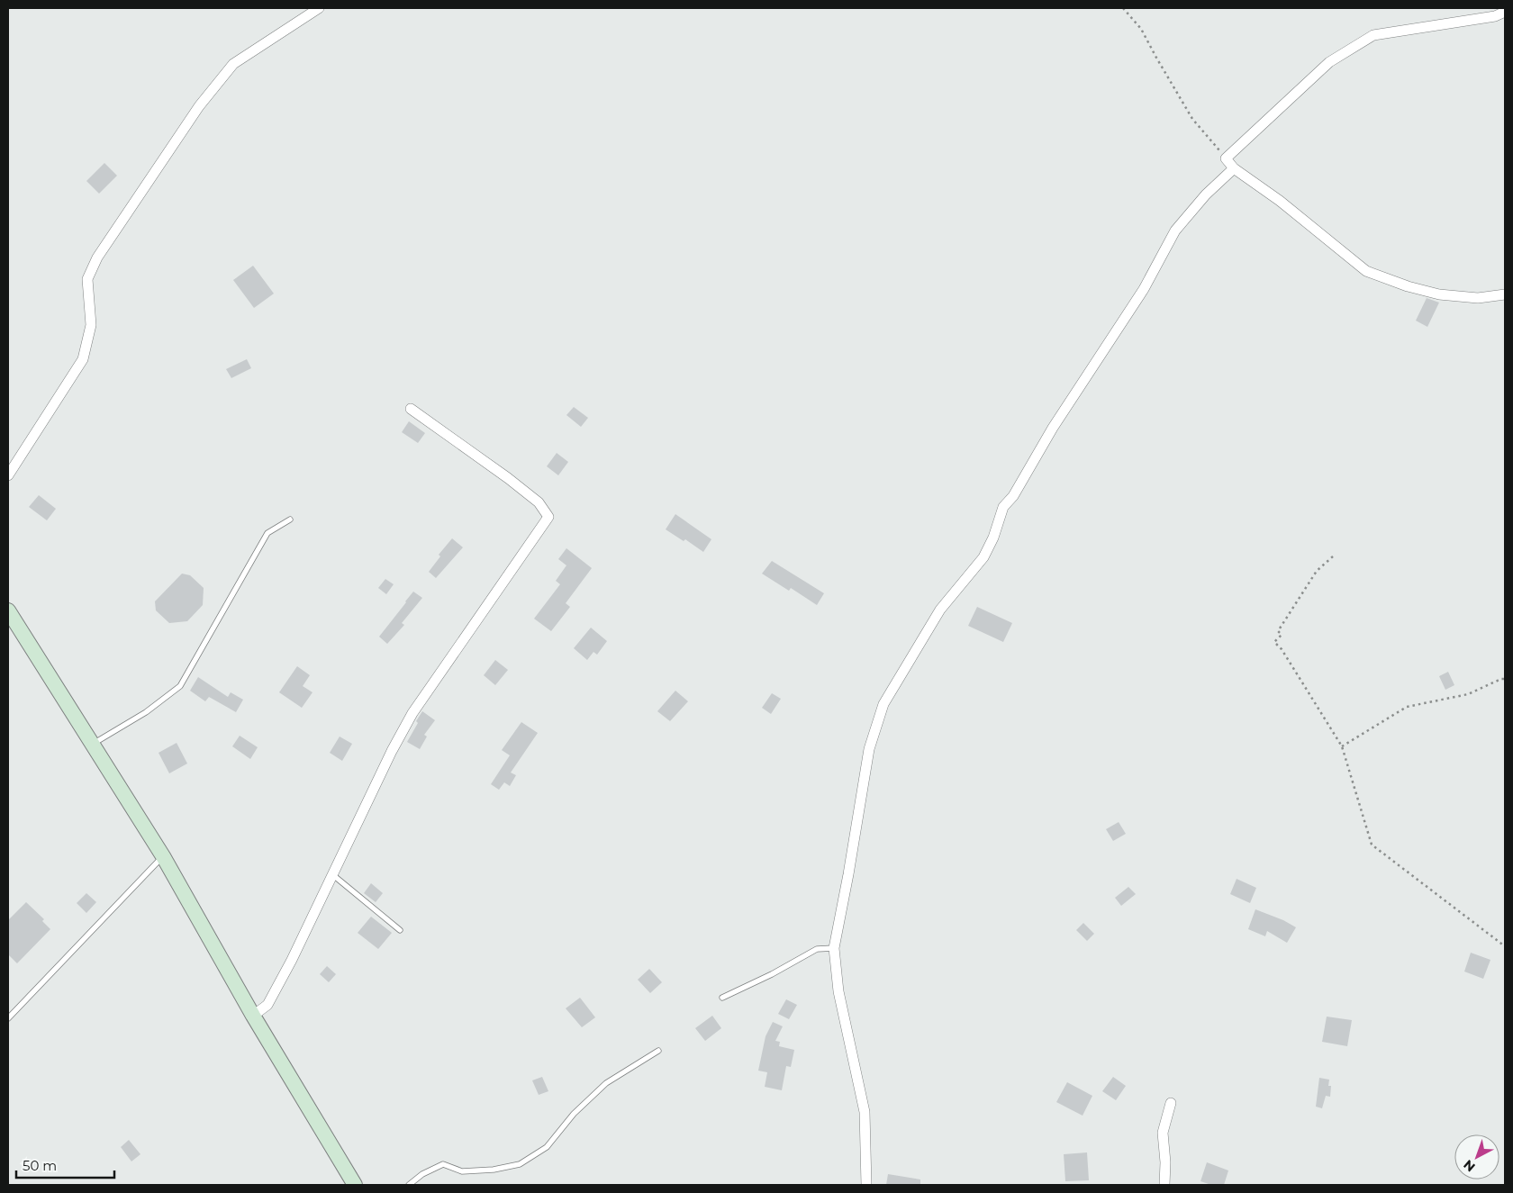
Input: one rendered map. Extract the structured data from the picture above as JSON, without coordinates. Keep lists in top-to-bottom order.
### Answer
{
  "scale_bar": "50 m",
  "north": "bottom left"
}
